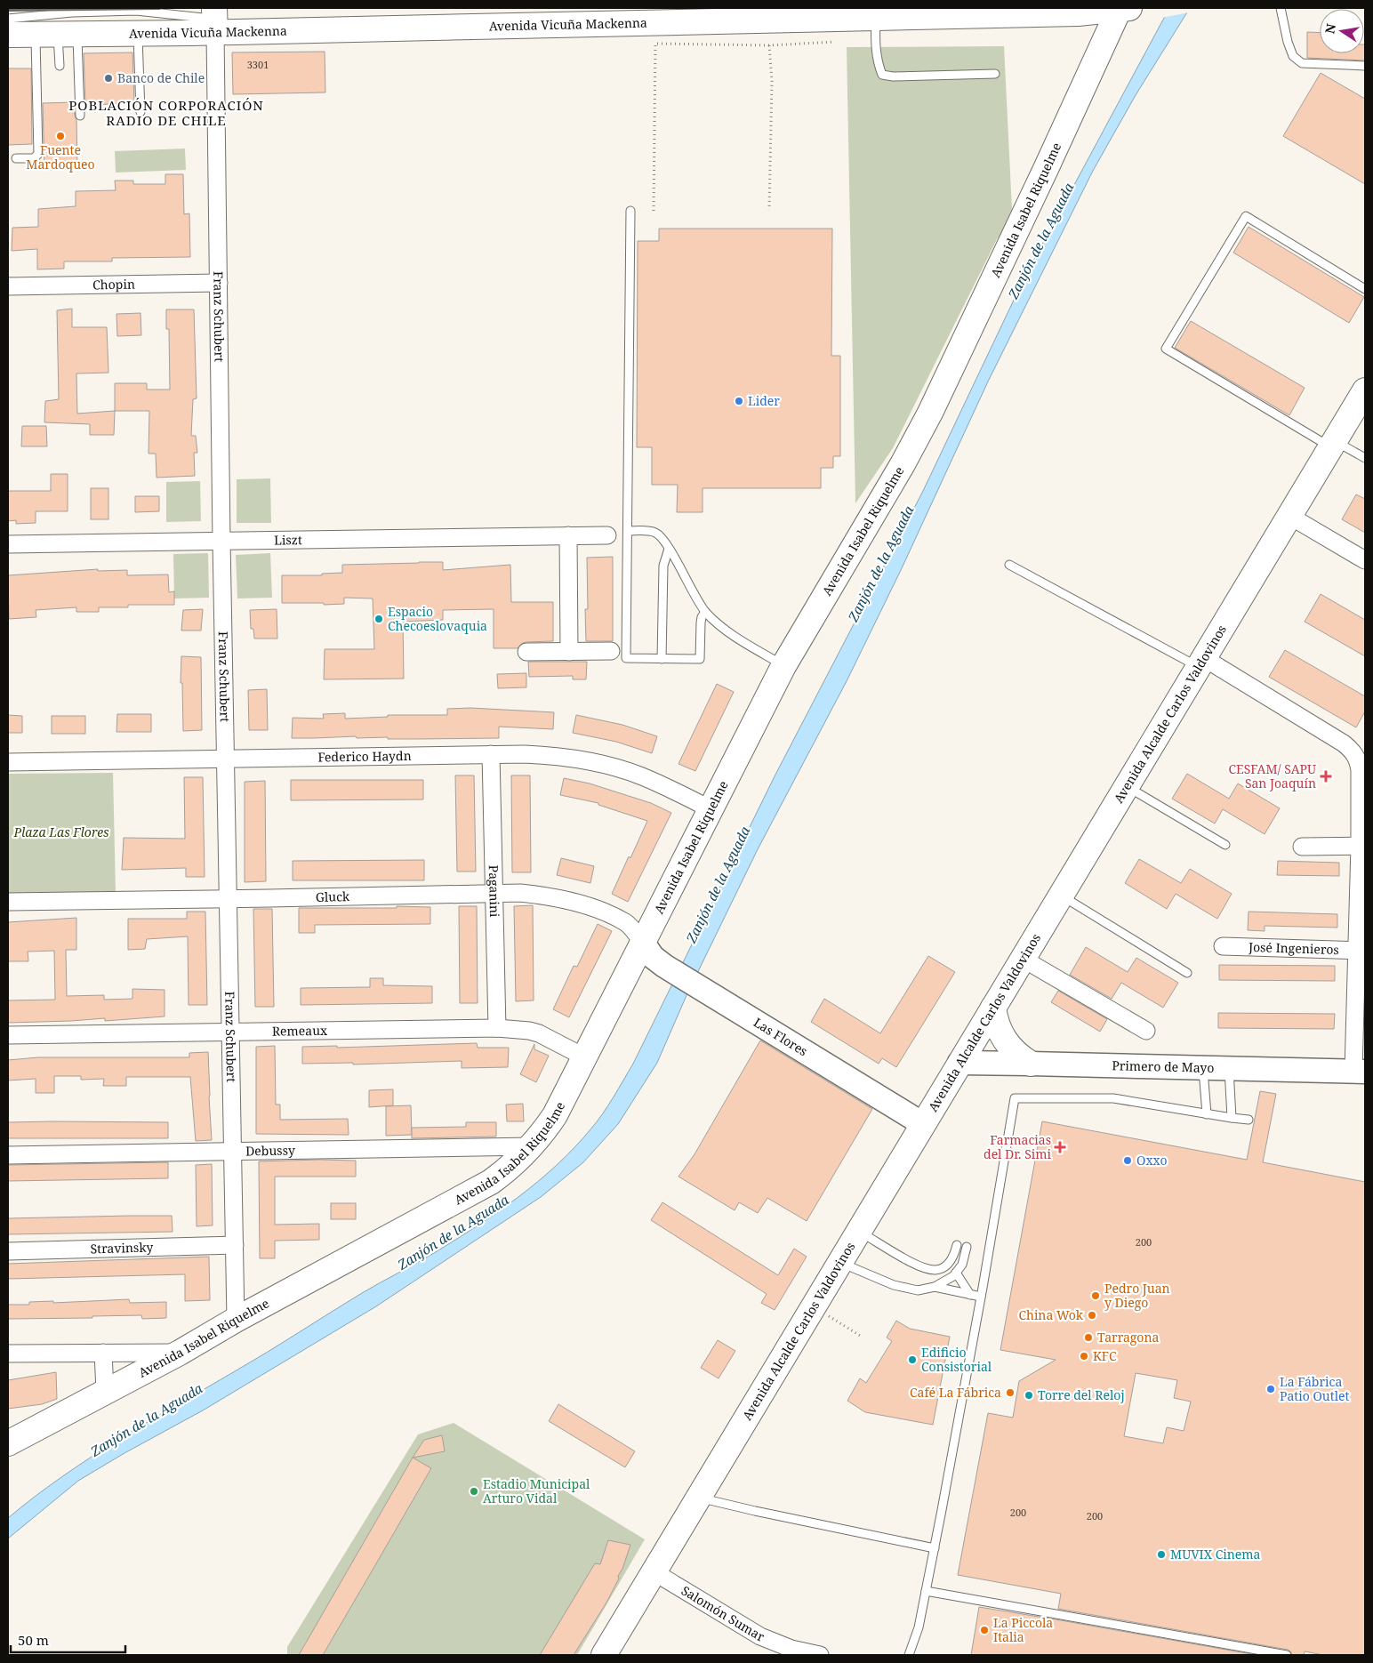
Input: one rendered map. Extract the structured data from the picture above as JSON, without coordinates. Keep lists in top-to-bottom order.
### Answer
{
  "streets": {
    "main road": ["Avenida Vicuña Mackenna", "Avenida Isabel Riquelme", "Avenida Alcalde Carlos Valdovinos"],
    "street": [
      "Chopin",
      "Franz Schubert",
      "Liszt",
      "Federico Haydn",
      "Paganini",
      "Gluck",
      "José Ingenieros",
      "Remeaux",
      "Las Flores",
      "Primero de Mayo",
      "Debussy",
      "Stravinsky",
      "Salomón Sumar"
    ]
  },
  "crossings": [
    ["Avenida Vicuña Mackenna", "Avenida Isabel Riquelme"],
    ["Avenida Vicuña Mackenna", "Franz Schubert"],
    ["Avenida Isabel Riquelme", "Franz Schubert"],
    ["Avenida Isabel Riquelme", "Federico Haydn"],
    ["Avenida Isabel Riquelme", "Gluck"],
    ["Avenida Isabel Riquelme", "Remeaux"],
    ["Avenida Isabel Riquelme", "Las Flores"],
    ["Avenida Isabel Riquelme", "Debussy"],
    ["Chopin", "Franz Schubert"],
    ["Franz Schubert", "Liszt"],
    ["Franz Schubert", "Federico Haydn"],
    ["Franz Schubert", "Gluck"],
    ["Franz Schubert", "Remeaux"],
    ["Franz Schubert", "Debussy"],
    ["Franz Schubert", "Stravinsky"],
    ["Avenida Alcalde Carlos Valdovinos", "Las Flores"],
    ["Avenida Alcalde Carlos Valdovinos", "Primero de Mayo"],
    ["Avenida Alcalde Carlos Valdovinos", "Salomón Sumar"],
    ["Federico Haydn", "Paganini"],
    ["Paganini", "Gluck"],
    ["Paganini", "Remeaux"],
    ["Gluck", "Las Flores"]
  ],
  "districts": ["POBLACIÓN CORPORACIÓN RADIO DE CHILE"],
  "water": ["Zanjón de la Aguada"],
  "parks": ["Plaza Las Flores"],
  "places": {
    "other": [
      "Banco de Chile",
      "Fuente Mardoqueo",
      "Lider",
      "Espacio Checoeslovaquia",
      "Oxxo",
      "Pedro Juan y Diego",
      "China Wok",
      "Tarragona",
      "KFC",
      "Edificio Consistorial",
      "La Fábrica Patio Outlet",
      "Café La Fábrica",
      "Torre del Reloj",
      "Estadio Municipal Arturo Vidal",
      "MUVIX Cinema",
      "La Piccola Italia"
    ],
    "health": ["CESFAM/ SAPU San Joaquín", "Farmacias del Dr. Simi"]
  },
  "house_numbers": [
    "3301",
    "200",
    "200",
    "200"
  ],
  "scale_bar": "50 m",
  "north": "left"
}
